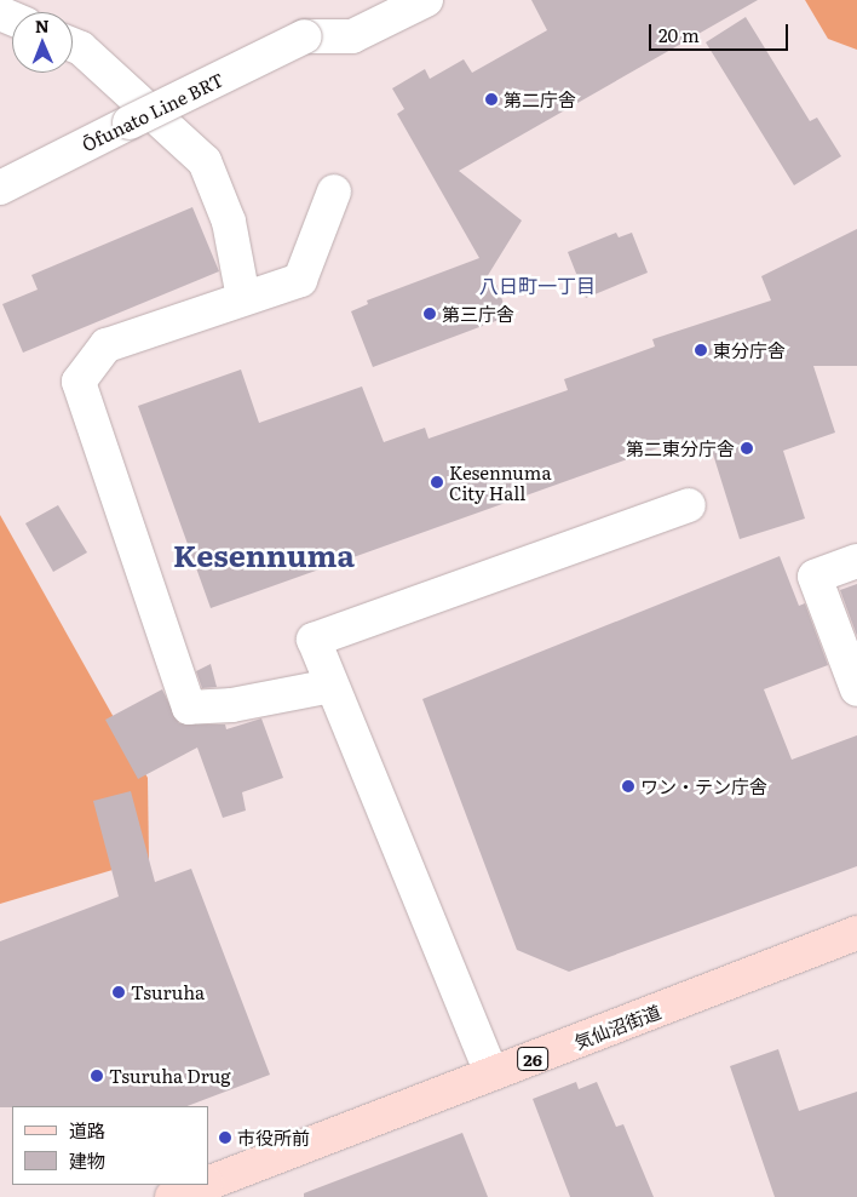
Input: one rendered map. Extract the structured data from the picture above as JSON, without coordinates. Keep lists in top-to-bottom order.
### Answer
{
  "streets": {
    "main road": ["気仙沼街道", "26"],
    "street": ["Ōfunato Line BRT"]
  },
  "districts": ["八日町一丁目", "Kesennuma"],
  "places": [
    "第二庁舎",
    "第三庁舎",
    "東分庁舎",
    "第二東分庁舎",
    "Kesennuma City Hall",
    "ワン・テン庁舎",
    "Tsuruha",
    "Tsuruha Drug",
    "市役所前"
  ],
  "legend": ["道路", "建物"],
  "scale_bar": "20 m",
  "north": "top"
}
